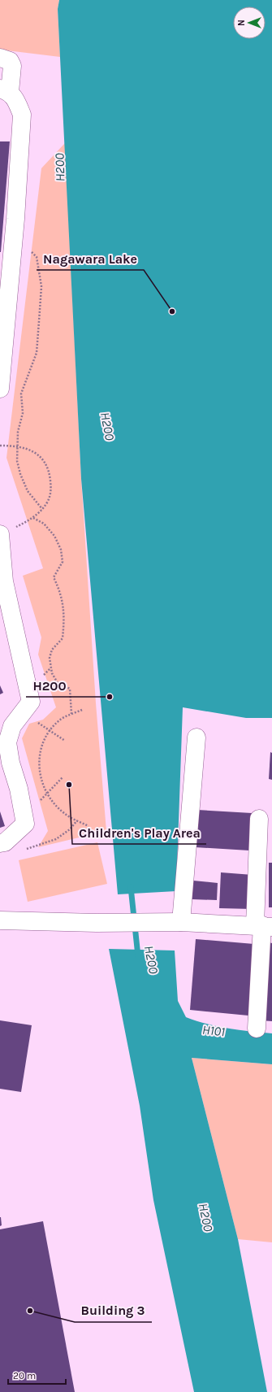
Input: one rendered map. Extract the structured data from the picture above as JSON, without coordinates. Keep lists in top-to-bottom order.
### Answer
{
  "water": ["H200", "H101"],
  "places": [
    "Nagawara Lake",
    "H200",
    "Children's Play Area",
    "Building 3"
  ],
  "scale_bar": "20 m",
  "north": "left"
}
